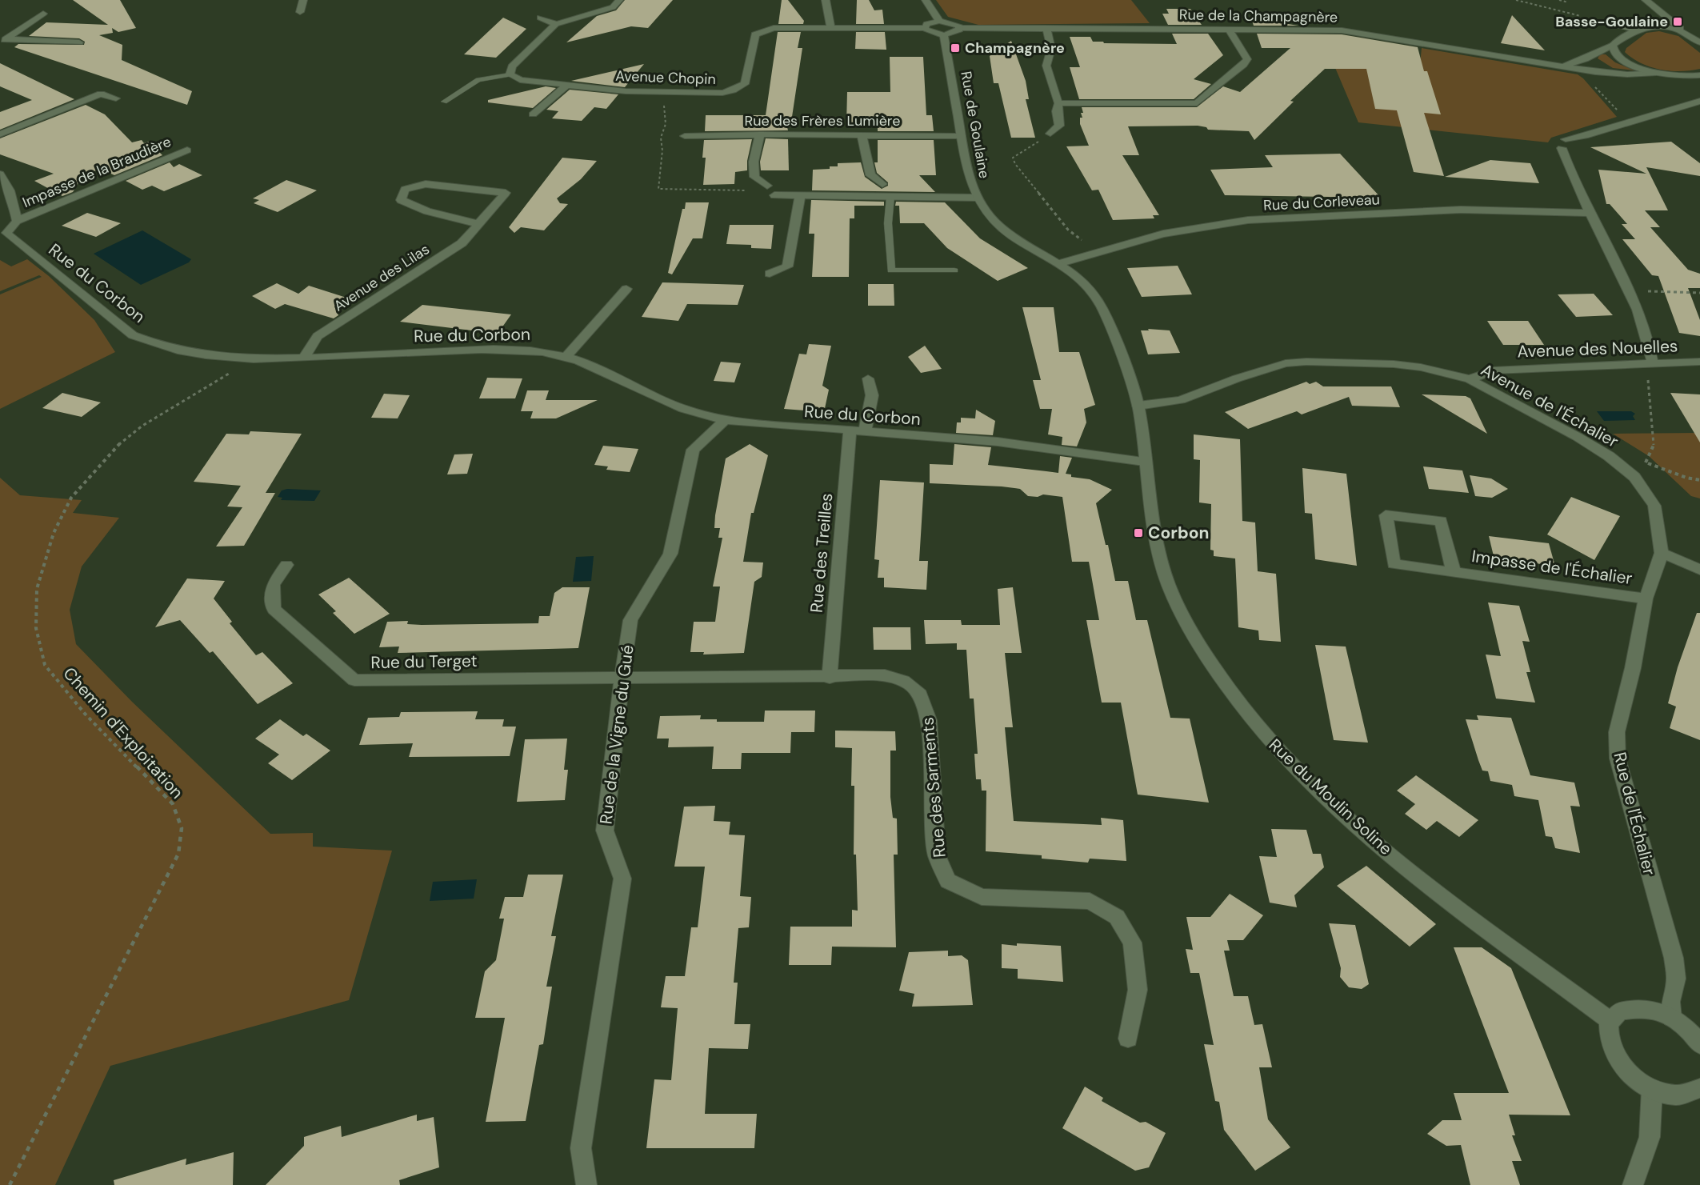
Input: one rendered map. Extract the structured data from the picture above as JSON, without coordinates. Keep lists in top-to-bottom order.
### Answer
{
  "streets": {
    "street": [
      "Rue de la Champagnère",
      "Avenue Chopin",
      "Rue des Frères Lumière",
      "Rue de Goulaine",
      "Impasse de la Braudière",
      "Rue du Corleveau",
      "Avenue des Lilas",
      "Rue du Corbon",
      "Avenue des Nouelles",
      "Avenue de l'Échalier",
      "Rue des Treilles",
      "Impasse de l'Échalier",
      "Rue du Terget",
      "Rue de la Vigne du Gué",
      "Rue des Sarments",
      "Rue du Moulin Soline",
      "Rue de l'Échalier"
    ],
    "path": ["Chemin d'Exploitation"]
  },
  "crossings": [
    ["Rue des Frères Lumière", "Rue de Goulaine"],
    ["Rue de Goulaine", "Rue du Corleveau"],
    ["Rue de Goulaine", "Rue du Moulin Soline"],
    ["Impasse de la Braudière", "Rue du Corbon"],
    ["Rue du Corleveau", "Rue du Moulin Soline"],
    ["Avenue des Lilas", "Rue du Corbon"],
    ["Rue du Corbon", "Rue des Treilles"],
    ["Rue du Corbon", "Chemin d'Exploitation"],
    ["Rue du Corbon", "Rue de la Vigne du Gué"],
    ["Rue du Corbon", "Rue du Moulin Soline"],
    ["Avenue des Nouelles", "Avenue de l'Échalier"],
    ["Avenue de l'Échalier", "Rue du Moulin Soline"],
    ["Avenue de l'Échalier", "Rue de l'Échalier"],
    ["Rue des Treilles", "Rue des Sarments"],
    ["Impasse de l'Échalier", "Rue de l'Échalier"],
    ["Rue du Terget", "Rue de la Vigne du Gué"],
    ["Rue du Terget", "Rue des Sarments"],
    ["Rue de la Vigne du Gué", "Rue des Sarments"]
  ],
  "places": {
    "transit": ["Basse-Goulaine", "Champagnère", "Corbon"]
  }
}
